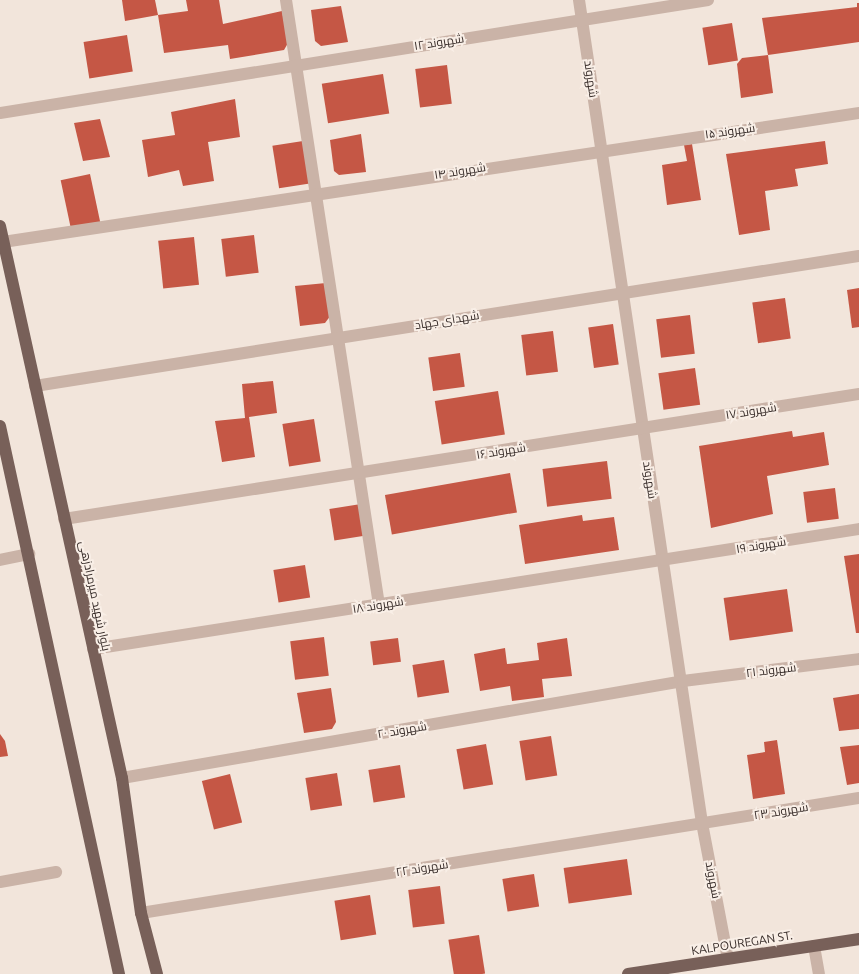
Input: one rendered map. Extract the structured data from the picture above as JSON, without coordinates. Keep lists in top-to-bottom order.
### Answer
{
  "streets": {
    "main road": ["بلوار شهید میرمرادزهی", "KALPOUREGAN ST."],
    "street": [
      "شهروند ۱۲",
      "شهروند",
      "شهروند ۱۵",
      "شهروند ۱۴",
      "شهدای جهاد",
      "شهروند ۱۷",
      "شهروند ۱۶",
      "شهروند ۱۹",
      "شهروند ۱۸",
      "شهروند ۲۱",
      "شهروند ۲۰",
      "شهروند ۲۳",
      "شهروند ۲۲"
    ]
  },
  "crossings": [
    ["شهروند ۱۲", "شهروند"],
    ["شهروند", "شهروند ۱۵"],
    ["شهروند", "شهروند ۱۴"],
    ["شهروند", "شهدای جهاد"],
    ["شهروند", "شهروند ۱۷"],
    ["شهروند", "شهروند ۱۶"],
    ["شهروند", "شهروند ۱۹"],
    ["شهروند", "شهروند ۱۸"],
    ["شهروند", "شهروند ۲۱"],
    ["شهروند", "شهروند ۲۰"],
    ["شهروند", "شهروند ۲۳"],
    ["شهروند", "شهروند ۲۲"],
    ["شهروند", "KALPOUREGAN ST."],
    ["شهروند ۱۵", "شهروند ۱۴"],
    ["شهروند ۱۴", "بلوار شهید میرمرادزهی"],
    ["شهدای جهاد", "بلوار شهید میرمرادزهی"],
    ["شهروند ۱۷", "شهروند ۱۶"],
    ["شهروند ۱۶", "بلوار شهید میرمرادزهی"],
    ["شهروند ۱۹", "شهروند ۱۸"],
    ["بلوار شهید میرمرادزهی", "شهروند ۱۸"],
    ["بلوار شهید میرمرادزهی", "شهروند ۲۰"],
    ["بلوار شهید میرمرادزهی", "شهروند ۲۲"],
    ["شهروند ۲۱", "شهروند ۲۰"],
    ["شهروند ۲۳", "شهروند ۲۲"]
  ]
}
